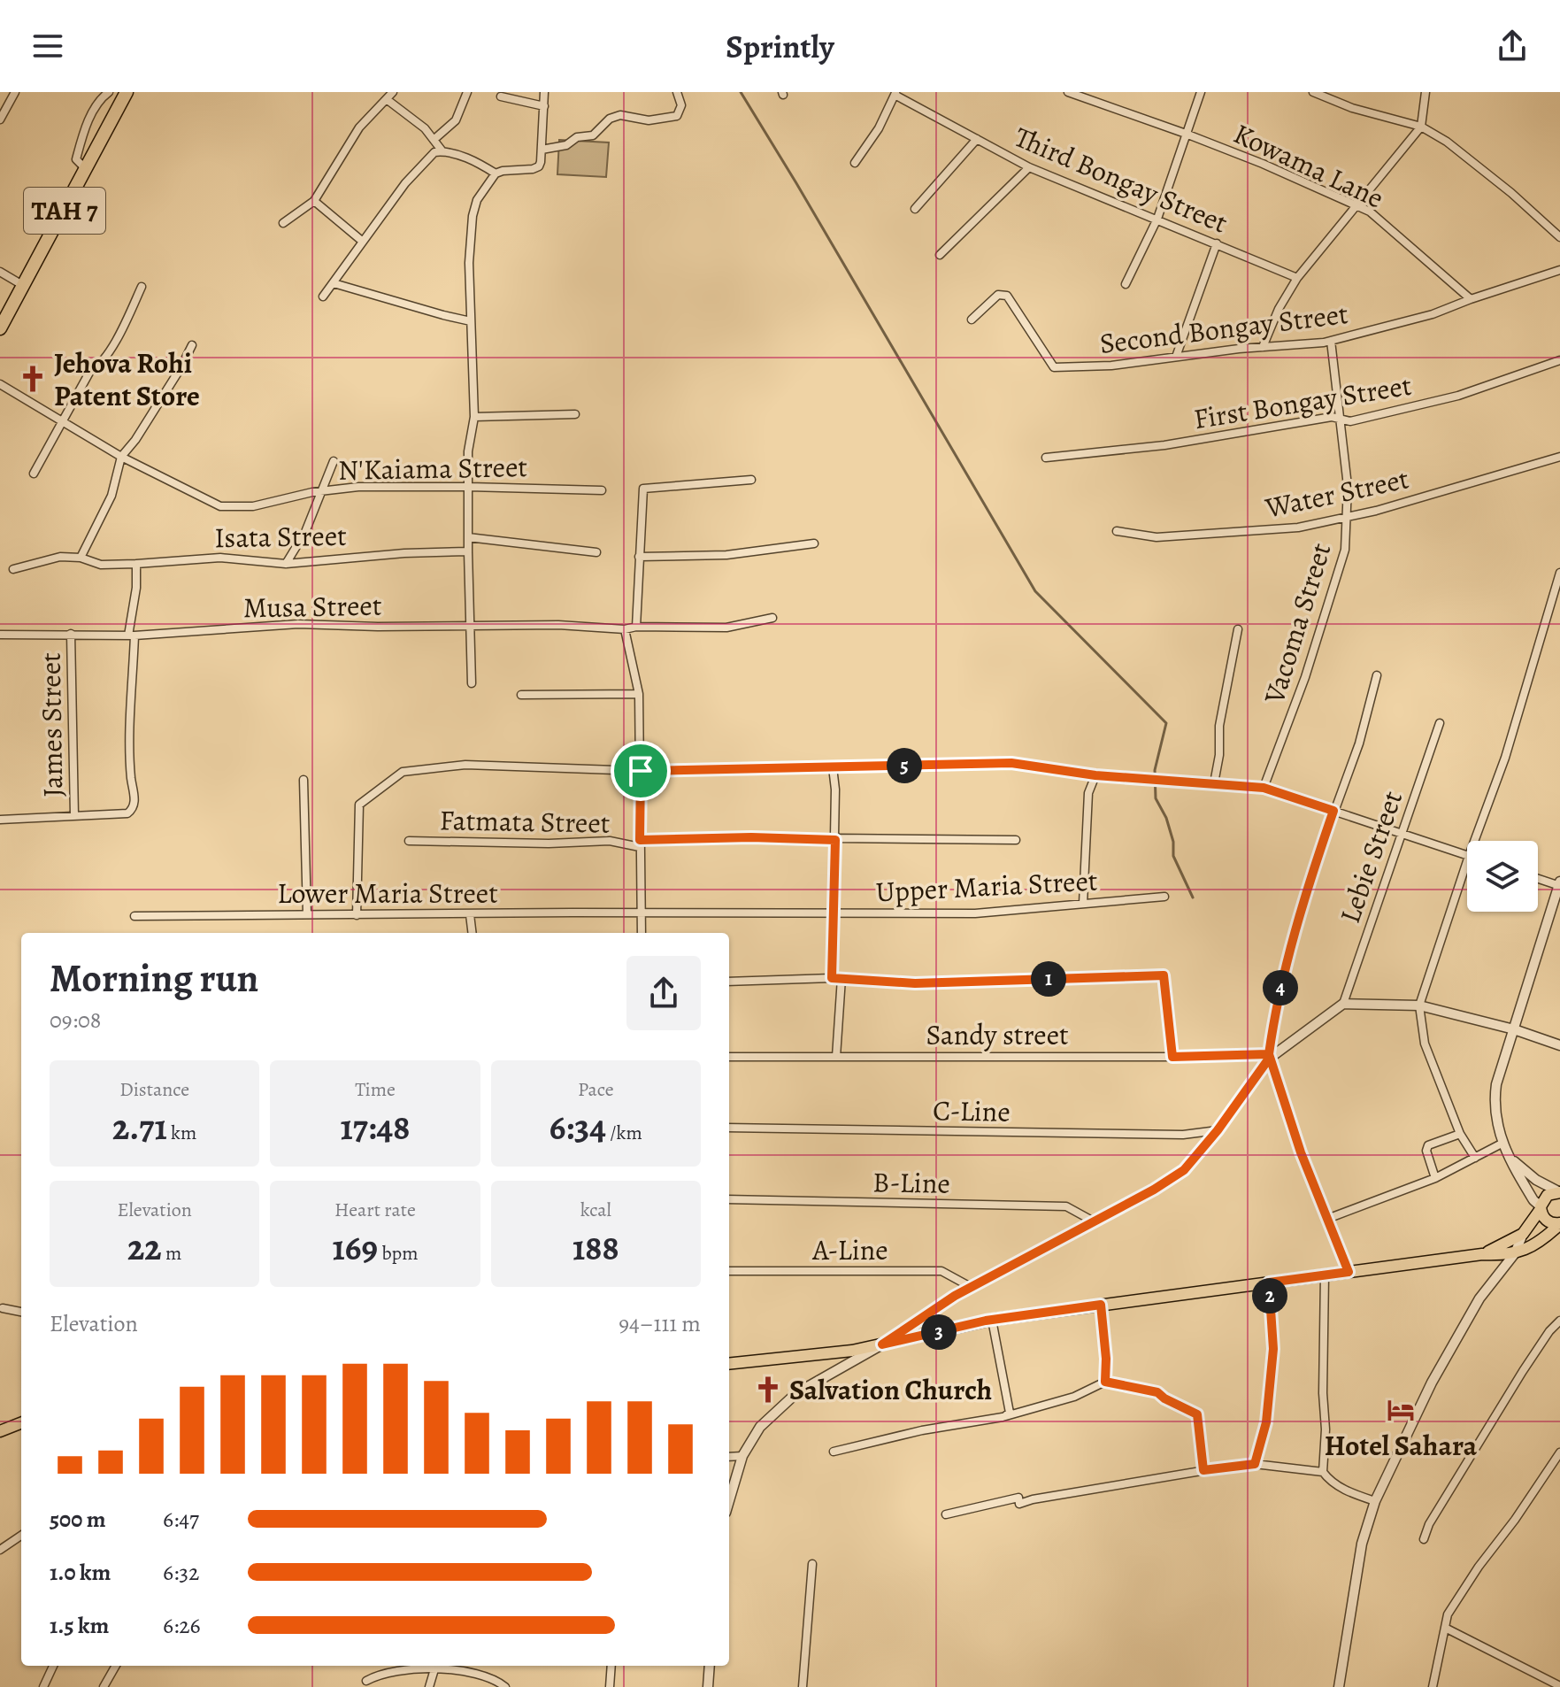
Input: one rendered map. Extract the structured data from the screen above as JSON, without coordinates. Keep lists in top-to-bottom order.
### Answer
{
  "streets": {
    "highway": ["TAH 7"],
    "street": [
      "Kowama Lane",
      "Third Bongay Street",
      "Second Bongay Street",
      "First Bongay Street",
      "N'Kaiama Street",
      "Water Street",
      "Isata Street",
      "Musa Street",
      "Vacoma Street",
      "James Street",
      "Fatmata Street",
      "Lebie Street",
      "Upper Maria Street",
      "Lower Maria Street",
      "Sandy street",
      "C-Line",
      "B-Line",
      "A-Line"
    ]
  },
  "crossings": [
    ["Kowama Lane", "Second Bongay Street"],
    ["Second Bongay Street", "Vacoma Street"],
    ["First Bongay Street", "Vacoma Street"],
    ["Water Street", "Vacoma Street"],
    ["Musa Street", "James Street"],
    ["Vacoma Street", "Fatmata Street"],
    ["Fatmata Street", "Lebie Street"],
    ["Fatmata Street", "Lower Maria Street"],
    ["Upper Maria Street", "Lower Maria Street"]
  ],
  "places": {
    "church": ["Jehova Rohi Patent Store", "Salvation Church"],
    "hotel": ["Hotel Sahara"]
  },
  "page": {
    "header": "Sprintly",
    "pins": [
      "5",
      "1",
      "4",
      "2",
      "3"
    ],
    "heading": ["Morning run", "09:08"],
    "stats": [
      ["Distance", "2.71 km"],
      ["Time", "17:48"],
      ["Pace", "6:34 /km"],
      ["Elevation", "22 m"],
      ["Heart rate", "169 bpm"],
      ["kcal", "188"]
    ],
    "chart": ["Elevation", "94–111 m"],
    "list": [
      {
        "name": "500 m",
        "note": "6:47"
      },
      {
        "name": "1.0 km",
        "note": "6:32"
      },
      {
        "name": "1.5 km",
        "note": "6:26"
      }
    ]
  }
}
